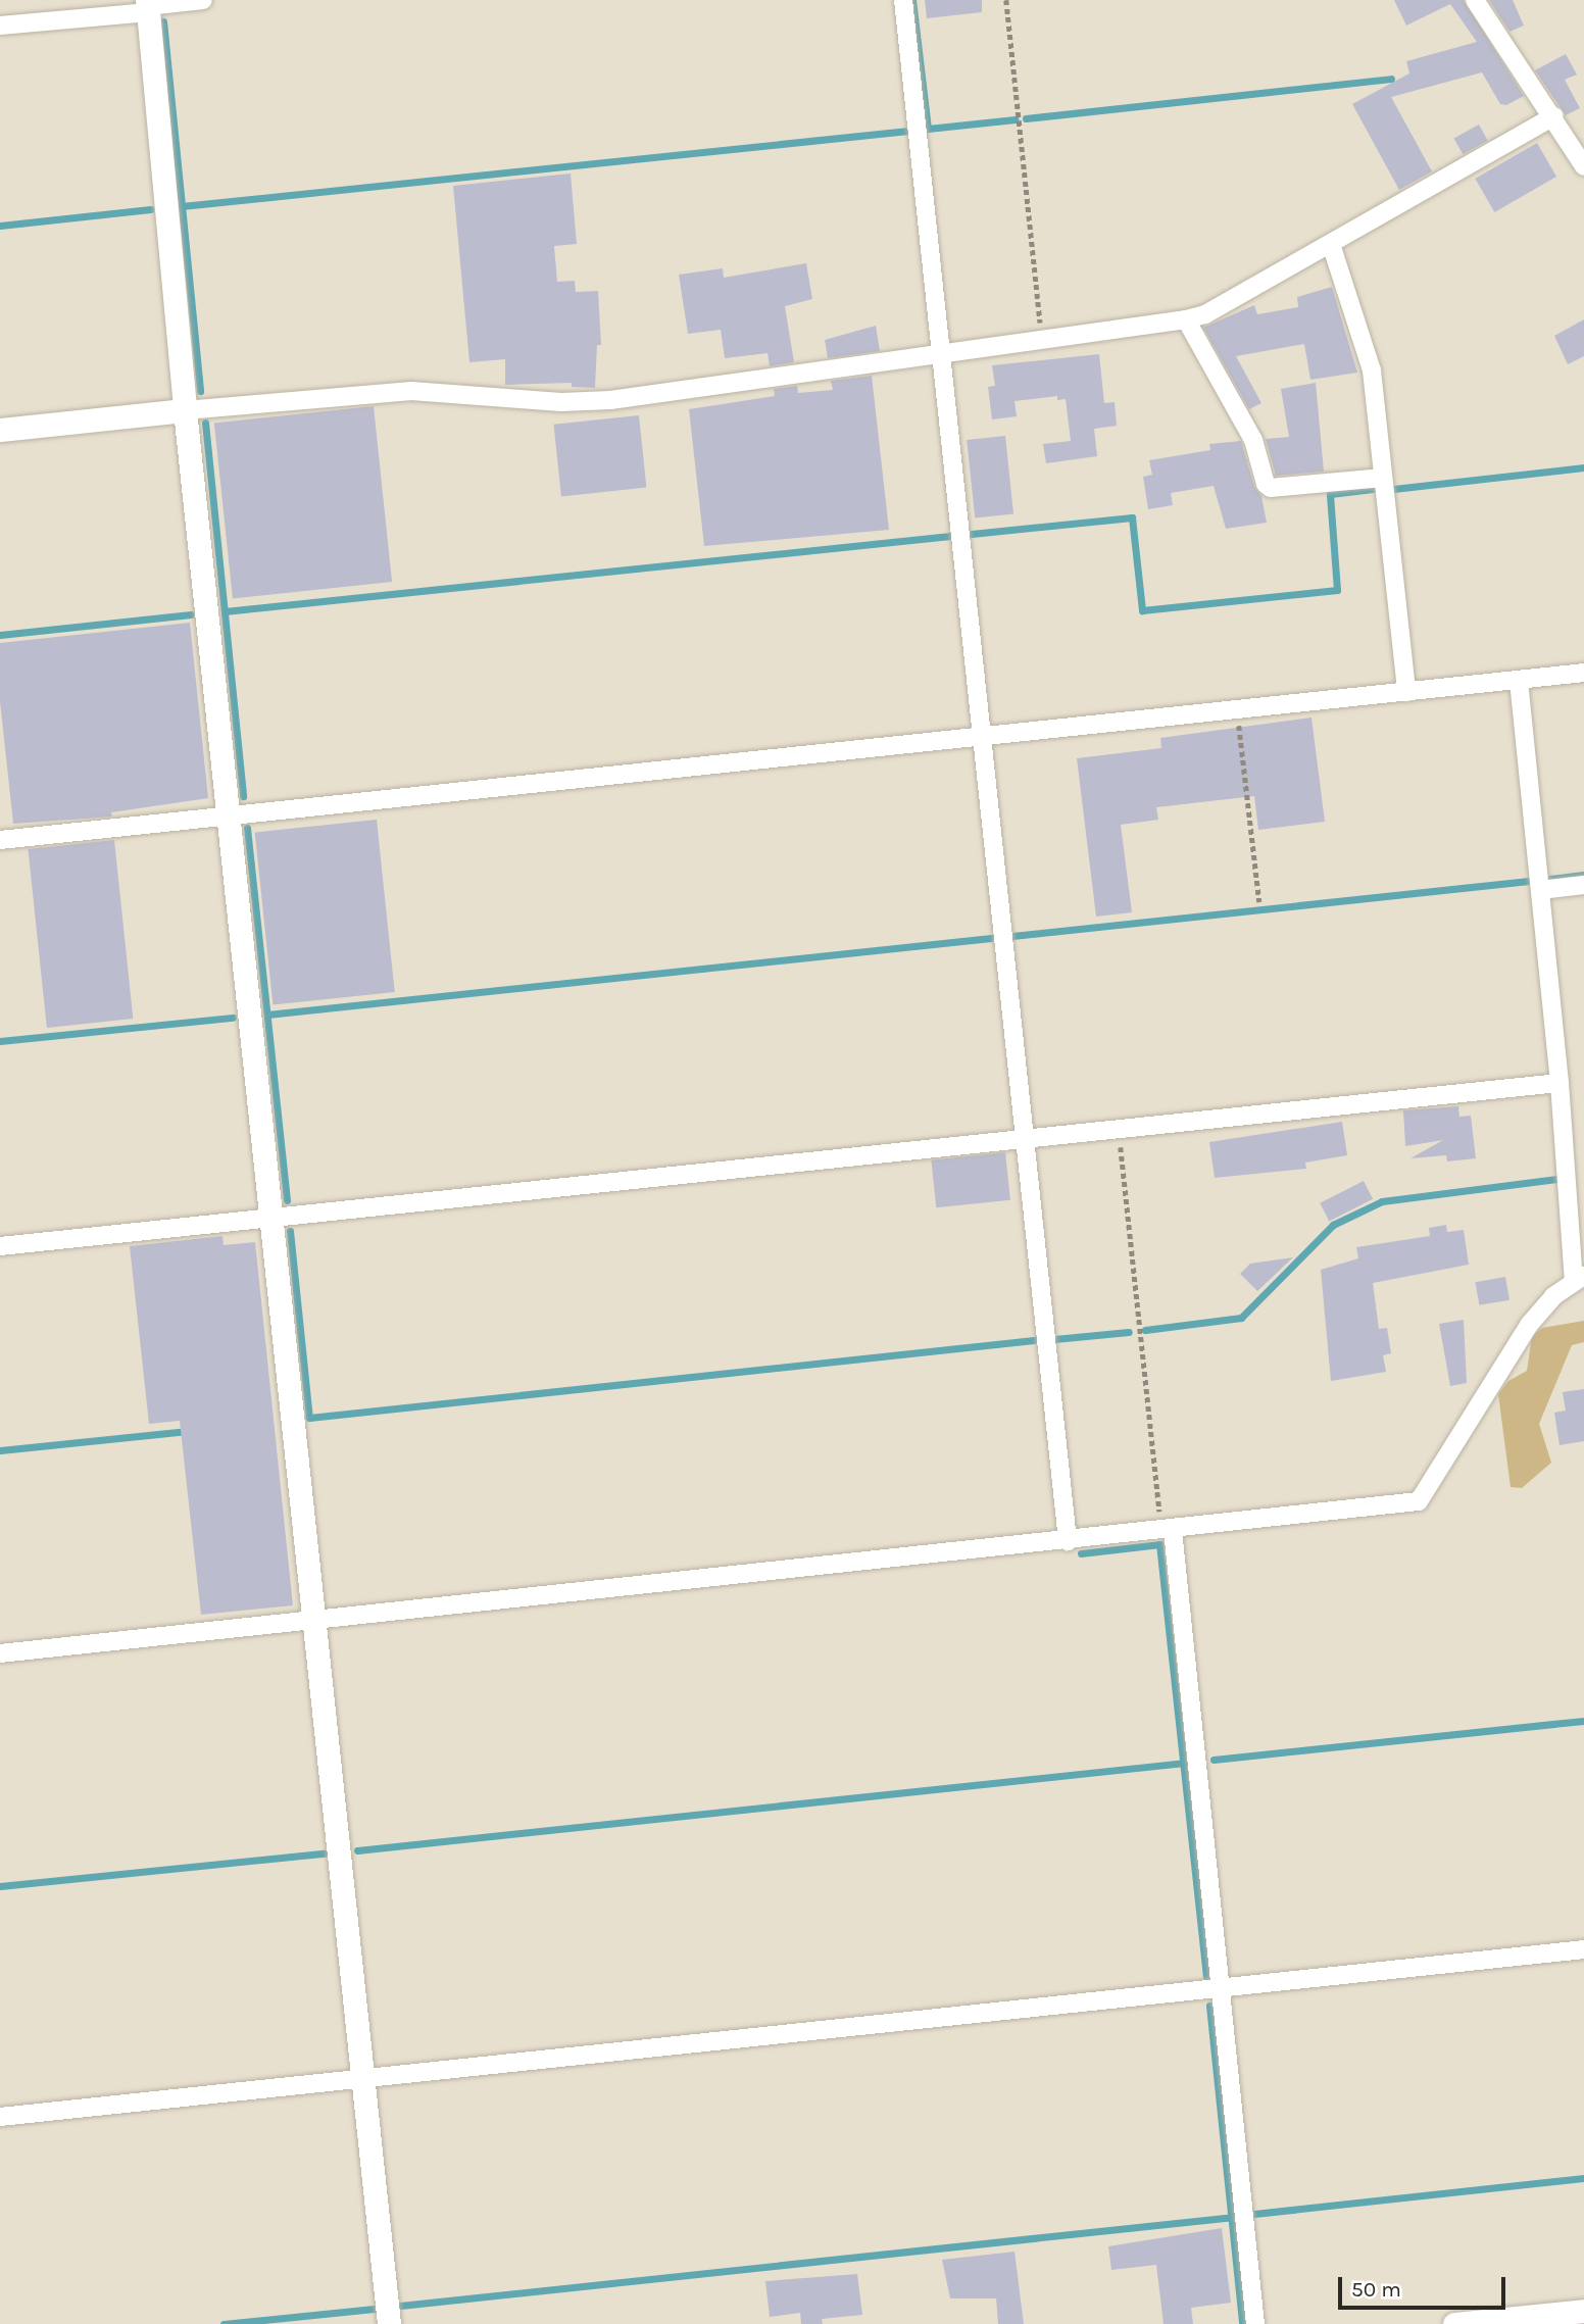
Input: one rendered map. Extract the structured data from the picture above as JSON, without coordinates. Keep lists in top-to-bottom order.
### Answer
{
  "scale_bar": "50 m"
}
